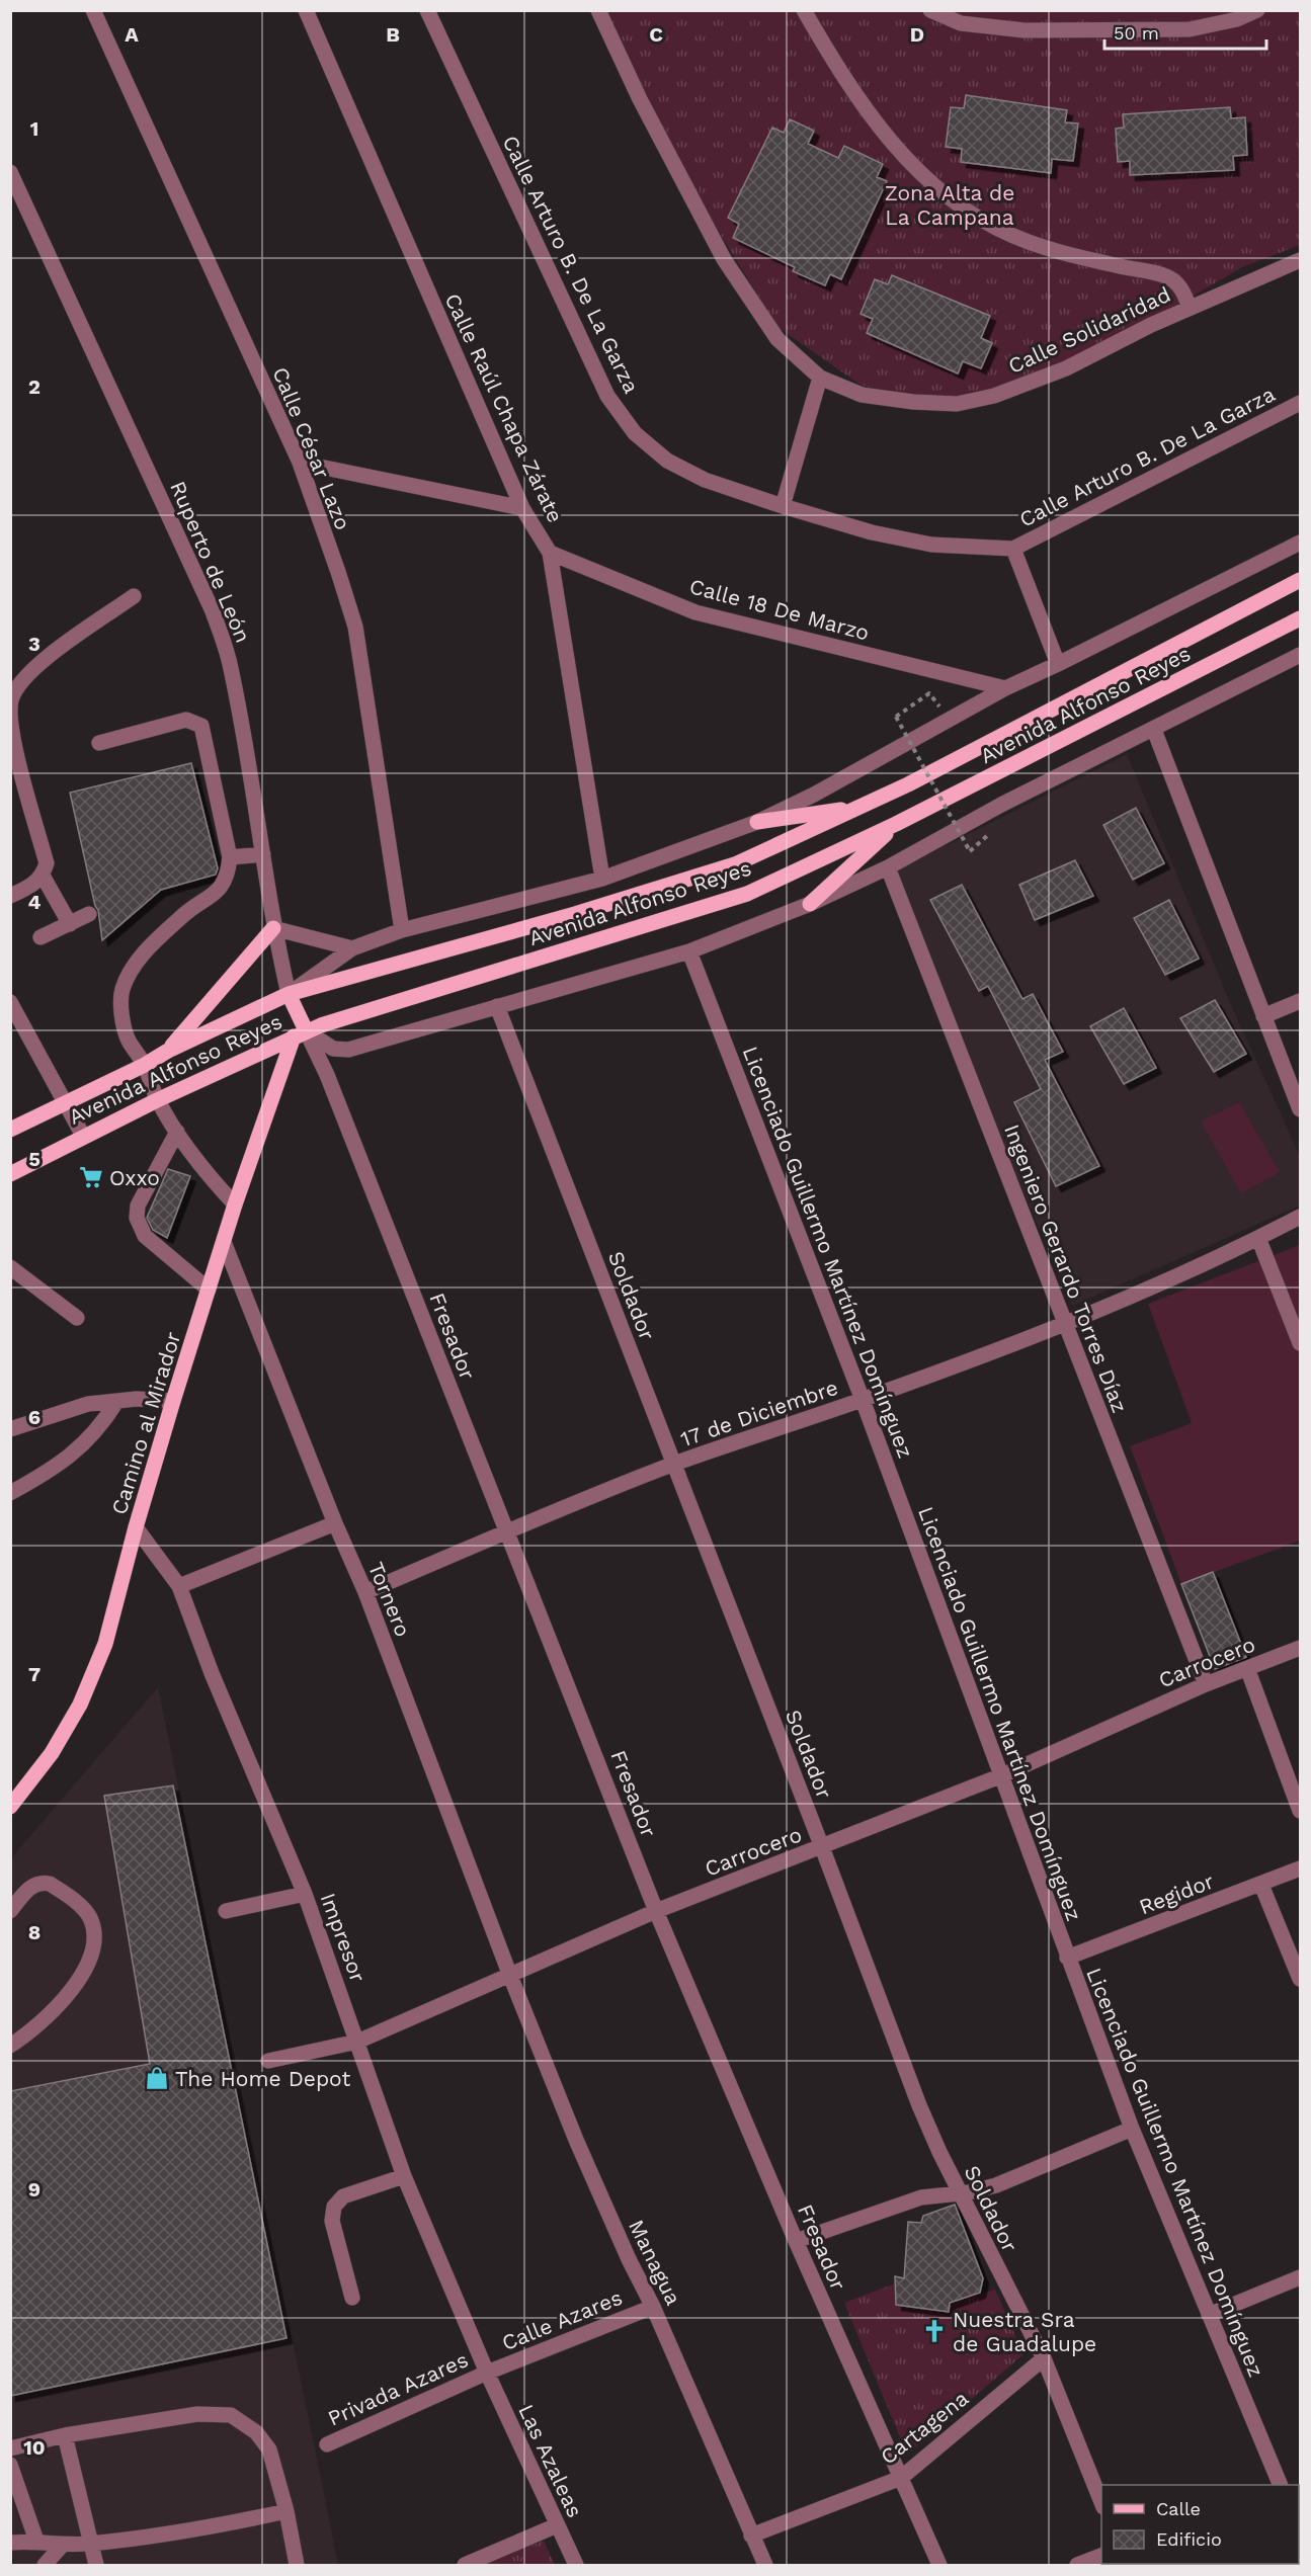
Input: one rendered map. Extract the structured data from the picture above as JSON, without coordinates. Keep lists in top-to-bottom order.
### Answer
{
  "streets": {
    "main road": ["Avenida Alfonso Reyes", "Camino al Mirador"],
    "street": [
      "Calle Arturo B. De La Garza",
      "Calle Solidaridad",
      "Calle Raúl Chapa Zárate",
      "Calle César Lazo",
      "Ruperto de León",
      "Calle 18 De Marzo",
      "Licenciado Guillermo Martínez Domínguez",
      "Ingeniero Gerardo Torres Díaz",
      "Soldador",
      "Fresador",
      "17 de Diciembre",
      "Tornero",
      "Carrocero",
      "Regidor",
      "Impresor",
      "Managua",
      "Calle Azares",
      "Privada Azares",
      "Cartagena",
      "Las Azaleas"
    ]
  },
  "crossings": [
    ["Calle Raúl Chapa Zárate", "Calle 18 De Marzo"],
    ["Ruperto de León", "Avenida Alfonso Reyes"],
    ["Avenida Alfonso Reyes", "Fresador"],
    ["Avenida Alfonso Reyes", "Camino al Mirador"],
    ["Licenciado Guillermo Martínez Domínguez", "17 de Diciembre"],
    ["Licenciado Guillermo Martínez Domínguez", "Carrocero"],
    ["Licenciado Guillermo Martínez Domínguez", "Regidor"],
    ["Ingeniero Gerardo Torres Díaz", "17 de Diciembre"],
    ["Ingeniero Gerardo Torres Díaz", "Carrocero"],
    ["Soldador", "17 de Diciembre"],
    ["Soldador", "Carrocero"],
    ["Soldador", "Cartagena"],
    ["Fresador", "17 de Diciembre"],
    ["Fresador", "Camino al Mirador"],
    ["Fresador", "Carrocero"],
    ["Fresador", "Cartagena"],
    ["17 de Diciembre", "Tornero"],
    ["Camino al Mirador", "Tornero"],
    ["Camino al Mirador", "Impresor"],
    ["Tornero", "Carrocero"],
    ["Tornero", "Managua"],
    ["Carrocero", "Impresor"],
    ["Carrocero", "Managua"],
    ["Impresor", "Calle Azares"],
    ["Impresor", "Privada Azares"],
    ["Impresor", "Las Azaleas"],
    ["Managua", "Calle Azares"],
    ["Managua", "Cartagena"],
    ["Calle Azares", "Privada Azares"],
    ["Calle Azares", "Las Azaleas"],
    ["Privada Azares", "Las Azaleas"]
  ],
  "parks": ["Zona Alta de La Campana"],
  "places": {
    "supermarket": ["Oxxo"],
    "shop": ["The Home Depot"],
    "church": ["Nuestra Sra de Guadalupe"]
  },
  "legend": ["Calle", "Edificio"],
  "scale_bar": "50 m",
  "grid": {
    "columns": [
      "A",
      "B",
      "C",
      "D"
    ],
    "rows": [
      "1",
      "2",
      "3",
      "4",
      "5",
      "6",
      "7",
      "8",
      "9",
      "10"
    ]
  }
}
